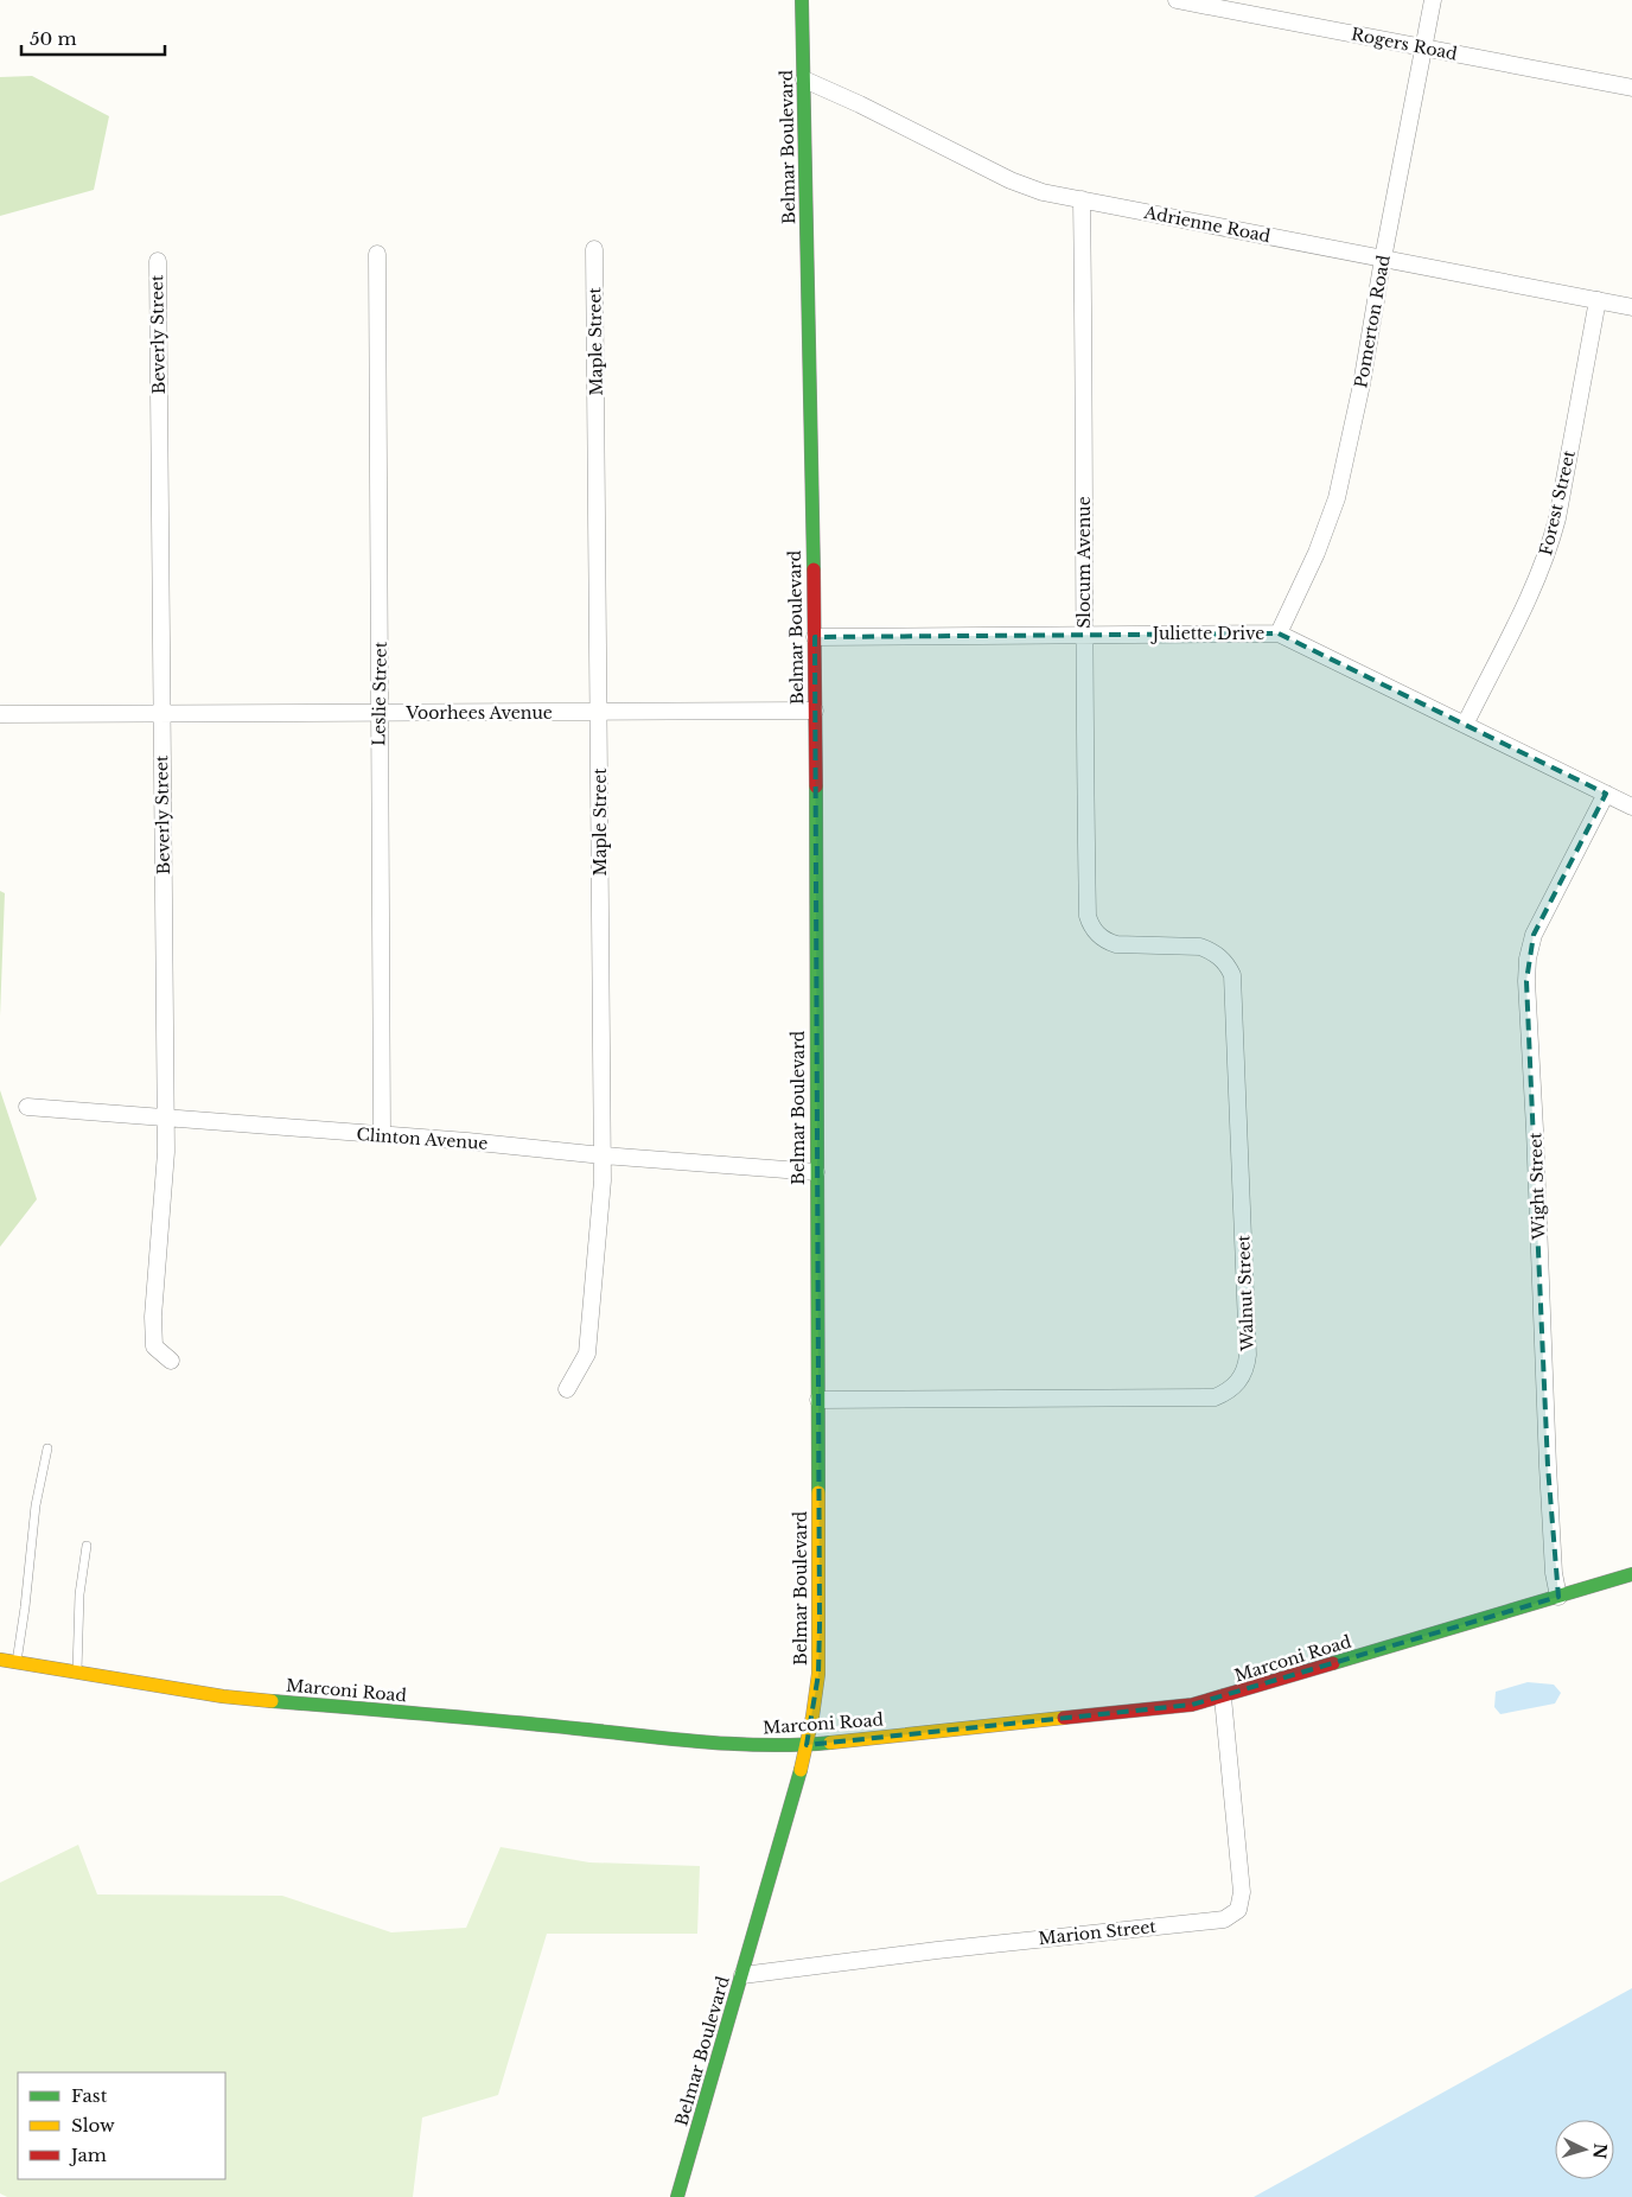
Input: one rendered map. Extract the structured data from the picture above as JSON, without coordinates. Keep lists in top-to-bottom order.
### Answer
{
  "streets": {
    "main road": ["Belmar Boulevard", "Marconi Road"],
    "street": [
      "Rogers Road",
      "Adrienne Road",
      "Pomerton Road",
      "Beverly Street",
      "Maple Street",
      "Forest Street",
      "Slocum Avenue",
      "Juliette Drive",
      "Leslie Street",
      "Voorhees Avenue",
      "Clinton Avenue",
      "Wight Street",
      "Walnut Street",
      "Marion Street"
    ]
  },
  "crossings": [
    ["Rogers Road", "Pomerton Road"],
    ["Belmar Boulevard", "Adrienne Road"],
    ["Belmar Boulevard", "Juliette Drive"],
    ["Belmar Boulevard", "Voorhees Avenue"],
    ["Belmar Boulevard", "Clinton Avenue"],
    ["Belmar Boulevard", "Walnut Street"],
    ["Belmar Boulevard", "Marconi Road"],
    ["Belmar Boulevard", "Marion Street"],
    ["Adrienne Road", "Pomerton Road"],
    ["Adrienne Road", "Forest Street"],
    ["Adrienne Road", "Slocum Avenue"],
    ["Pomerton Road", "Juliette Drive"],
    ["Beverly Street", "Voorhees Avenue"],
    ["Beverly Street", "Clinton Avenue"],
    ["Maple Street", "Voorhees Avenue"],
    ["Maple Street", "Clinton Avenue"],
    ["Forest Street", "Juliette Drive"],
    ["Slocum Avenue", "Juliette Drive"],
    ["Slocum Avenue", "Walnut Street"],
    ["Juliette Drive", "Wight Street"],
    ["Leslie Street", "Voorhees Avenue"],
    ["Leslie Street", "Clinton Avenue"],
    ["Wight Street", "Marconi Road"],
    ["Marconi Road", "Marion Street"]
  ],
  "legend": ["Fast", "Slow", "Jam"],
  "scale_bar": "50 m",
  "north": "right"
}
